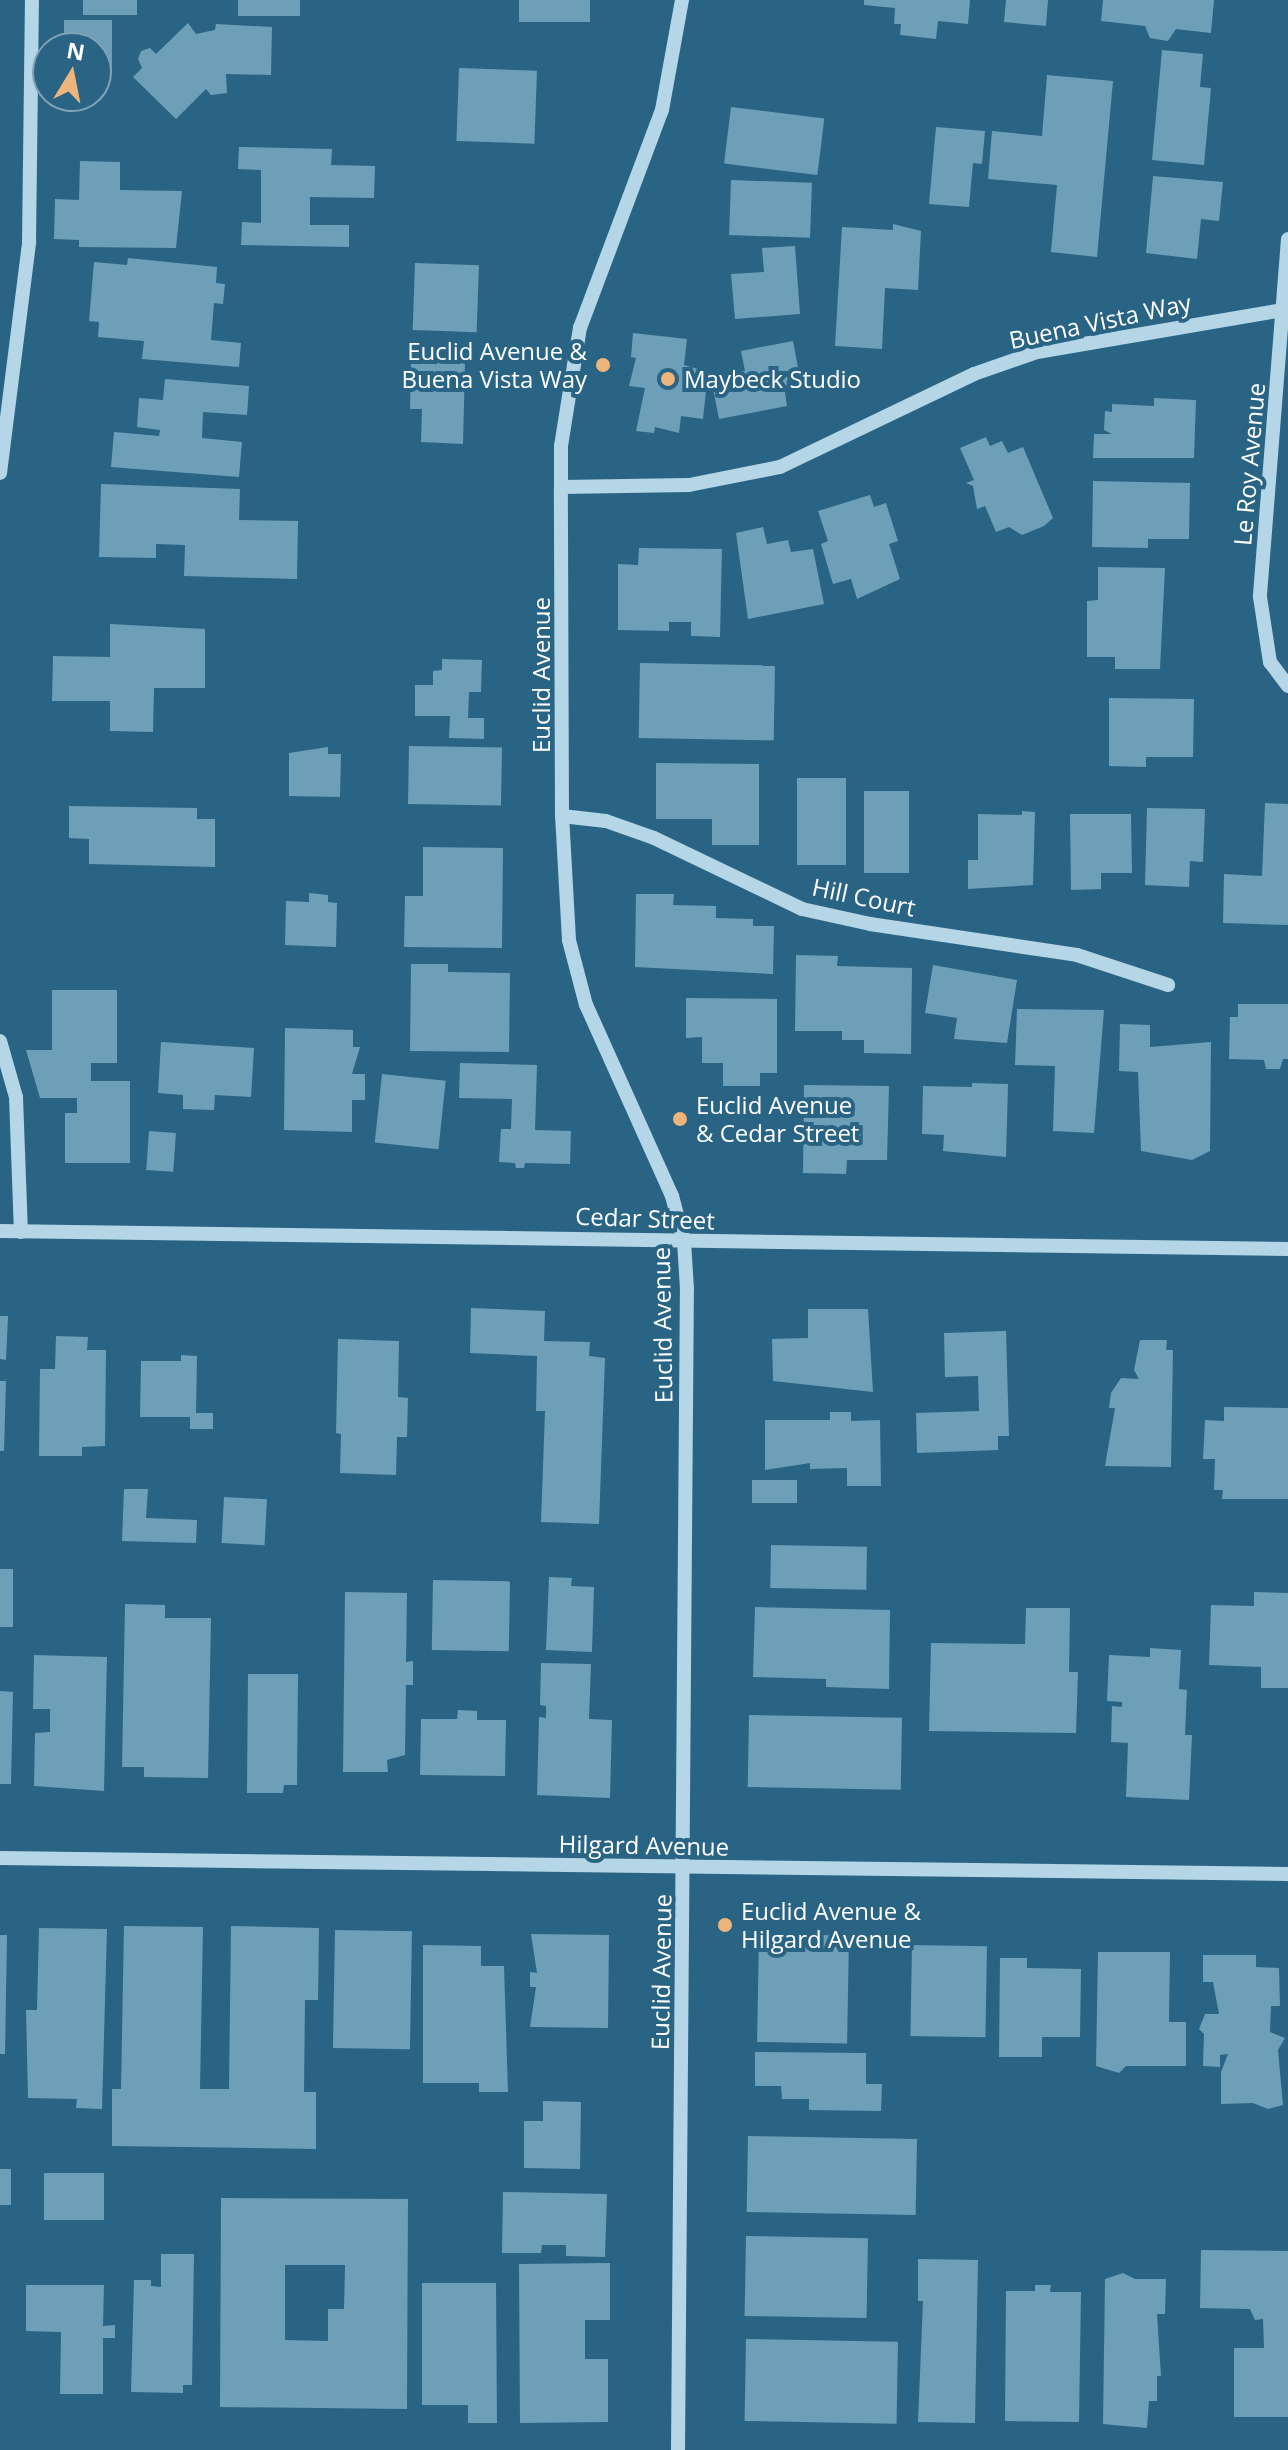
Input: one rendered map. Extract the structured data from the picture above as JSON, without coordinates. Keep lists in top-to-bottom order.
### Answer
{
  "streets": {
    "street": [
      "Buena Vista Way",
      "Le Roy Avenue",
      "Euclid Avenue",
      "Hill Court",
      "Cedar Street",
      "Hilgard Avenue"
    ]
  },
  "crossings": [
    ["Buena Vista Way", "Le Roy Avenue"],
    ["Buena Vista Way", "Euclid Avenue"],
    ["Euclid Avenue", "Hill Court"],
    ["Euclid Avenue", "Cedar Street"],
    ["Euclid Avenue", "Hilgard Avenue"]
  ],
  "places": [
    "Euclid Avenue & Buena Vista Way",
    "Maybeck Studio",
    "Euclid Avenue & Cedar Street",
    "Euclid Avenue & Hilgard Avenue"
  ],
  "north": "top"
}
